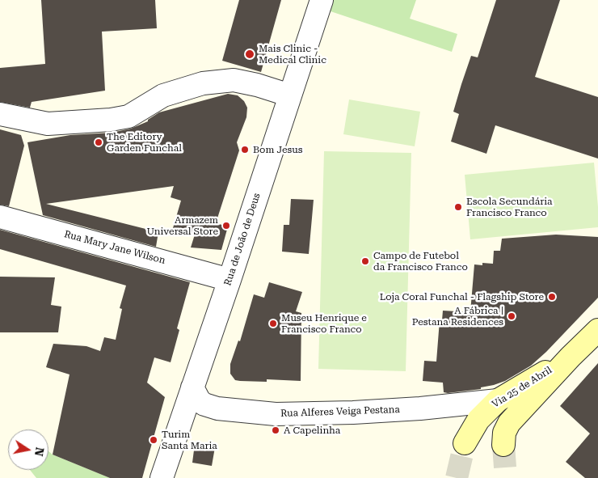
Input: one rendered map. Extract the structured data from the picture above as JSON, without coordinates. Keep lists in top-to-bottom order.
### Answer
{
  "streets": {
    "main road": ["Via 25 de Abril"],
    "street": ["Rua de João de Deus", "Rua Mary Jane Wilson", "Rua Alferes Veiga Pestana"]
  },
  "crossings": [
    ["Rua de João de Deus", "Rua Mary Jane Wilson"],
    ["Rua de João de Deus", "Rua Alferes Veiga Pestana"],
    ["Via 25 de Abril", "Rua Alferes Veiga Pestana"]
  ],
  "places": [
    "Mais Clinic - Medical Clinic",
    "The Editory Garden Funchal",
    "Bom Jesus",
    "Escola Secundária Francisco Franco",
    "Armazem Universal Store",
    "Campo de Futebol da Francisco Franco",
    "Loja Coral Funchal - Flagship Store",
    "A Fábrica | Pestana Residences",
    "Museu Henrique e Francisco Franco",
    "A Capelinha",
    "Turim Santa Maria"
  ],
  "north": "right"
}
